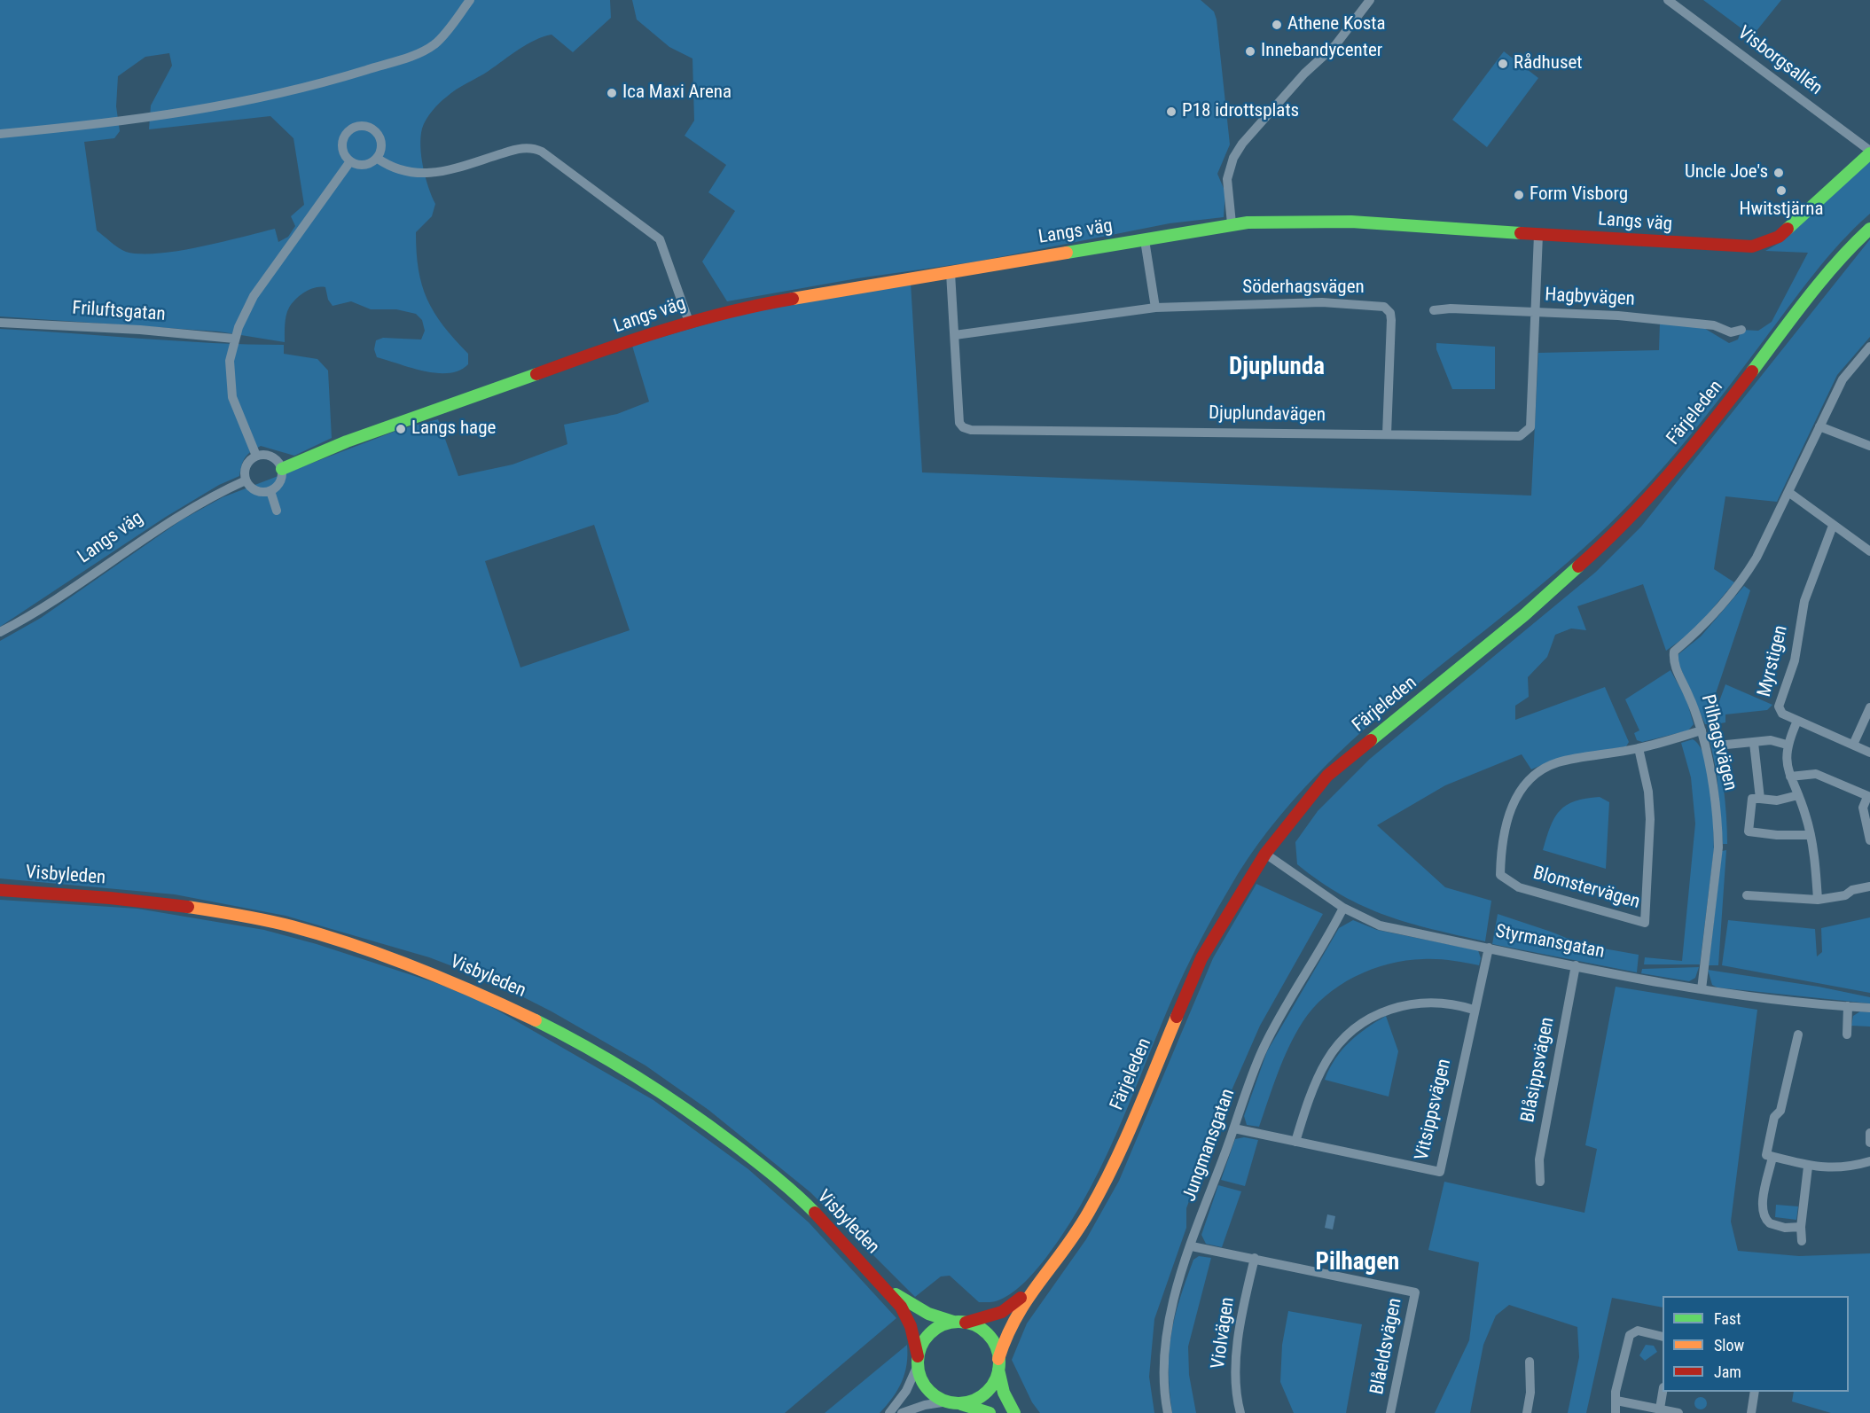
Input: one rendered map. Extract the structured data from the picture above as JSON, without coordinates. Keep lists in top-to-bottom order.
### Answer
{
  "streets": {
    "main road": ["Langs väg", "Färjeleden", "Visbyleden"],
    "street": [
      "Visborgsallén",
      "Söderhagsvägen",
      "Hagbyvägen",
      "Friluftsgatan",
      "Djuplundavägen",
      "Myrstigen",
      "Pilhagsvägen",
      "Blomstervägen",
      "Styrmansgatan",
      "Blåsippsvägen",
      "Vitsippsvägen",
      "Jungmansgatan",
      "Violvägen",
      "Blåeldsvägen"
    ]
  },
  "crossings": [
    ["Visborgsallén", "Langs väg"],
    ["Langs väg", "Djuplundavägen"],
    ["Söderhagsvägen", "Djuplundavägen"],
    ["Hagbyvägen", "Djuplundavägen"],
    ["Färjeleden", "Visbyleden"],
    ["Färjeleden", "Styrmansgatan"],
    ["Pilhagsvägen", "Blomstervägen"],
    ["Pilhagsvägen", "Styrmansgatan"],
    ["Styrmansgatan", "Blåsippsvägen"],
    ["Styrmansgatan", "Vitsippsvägen"],
    ["Styrmansgatan", "Jungmansgatan"],
    ["Vitsippsvägen", "Jungmansgatan"],
    ["Jungmansgatan", "Blåeldsvägen"],
    ["Violvägen", "Blåeldsvägen"]
  ],
  "districts": ["Djuplunda", "Pilhagen"],
  "places": [
    "Athene Kosta",
    "Innebandycenter",
    "Rådhuset",
    "Ica Maxi Arena",
    "P18 idrottsplats",
    "Uncle Joe's",
    "Hwitstjärna",
    "Form Visborg",
    "Langs hage"
  ],
  "legend": ["Fast", "Slow", "Jam"]
}
